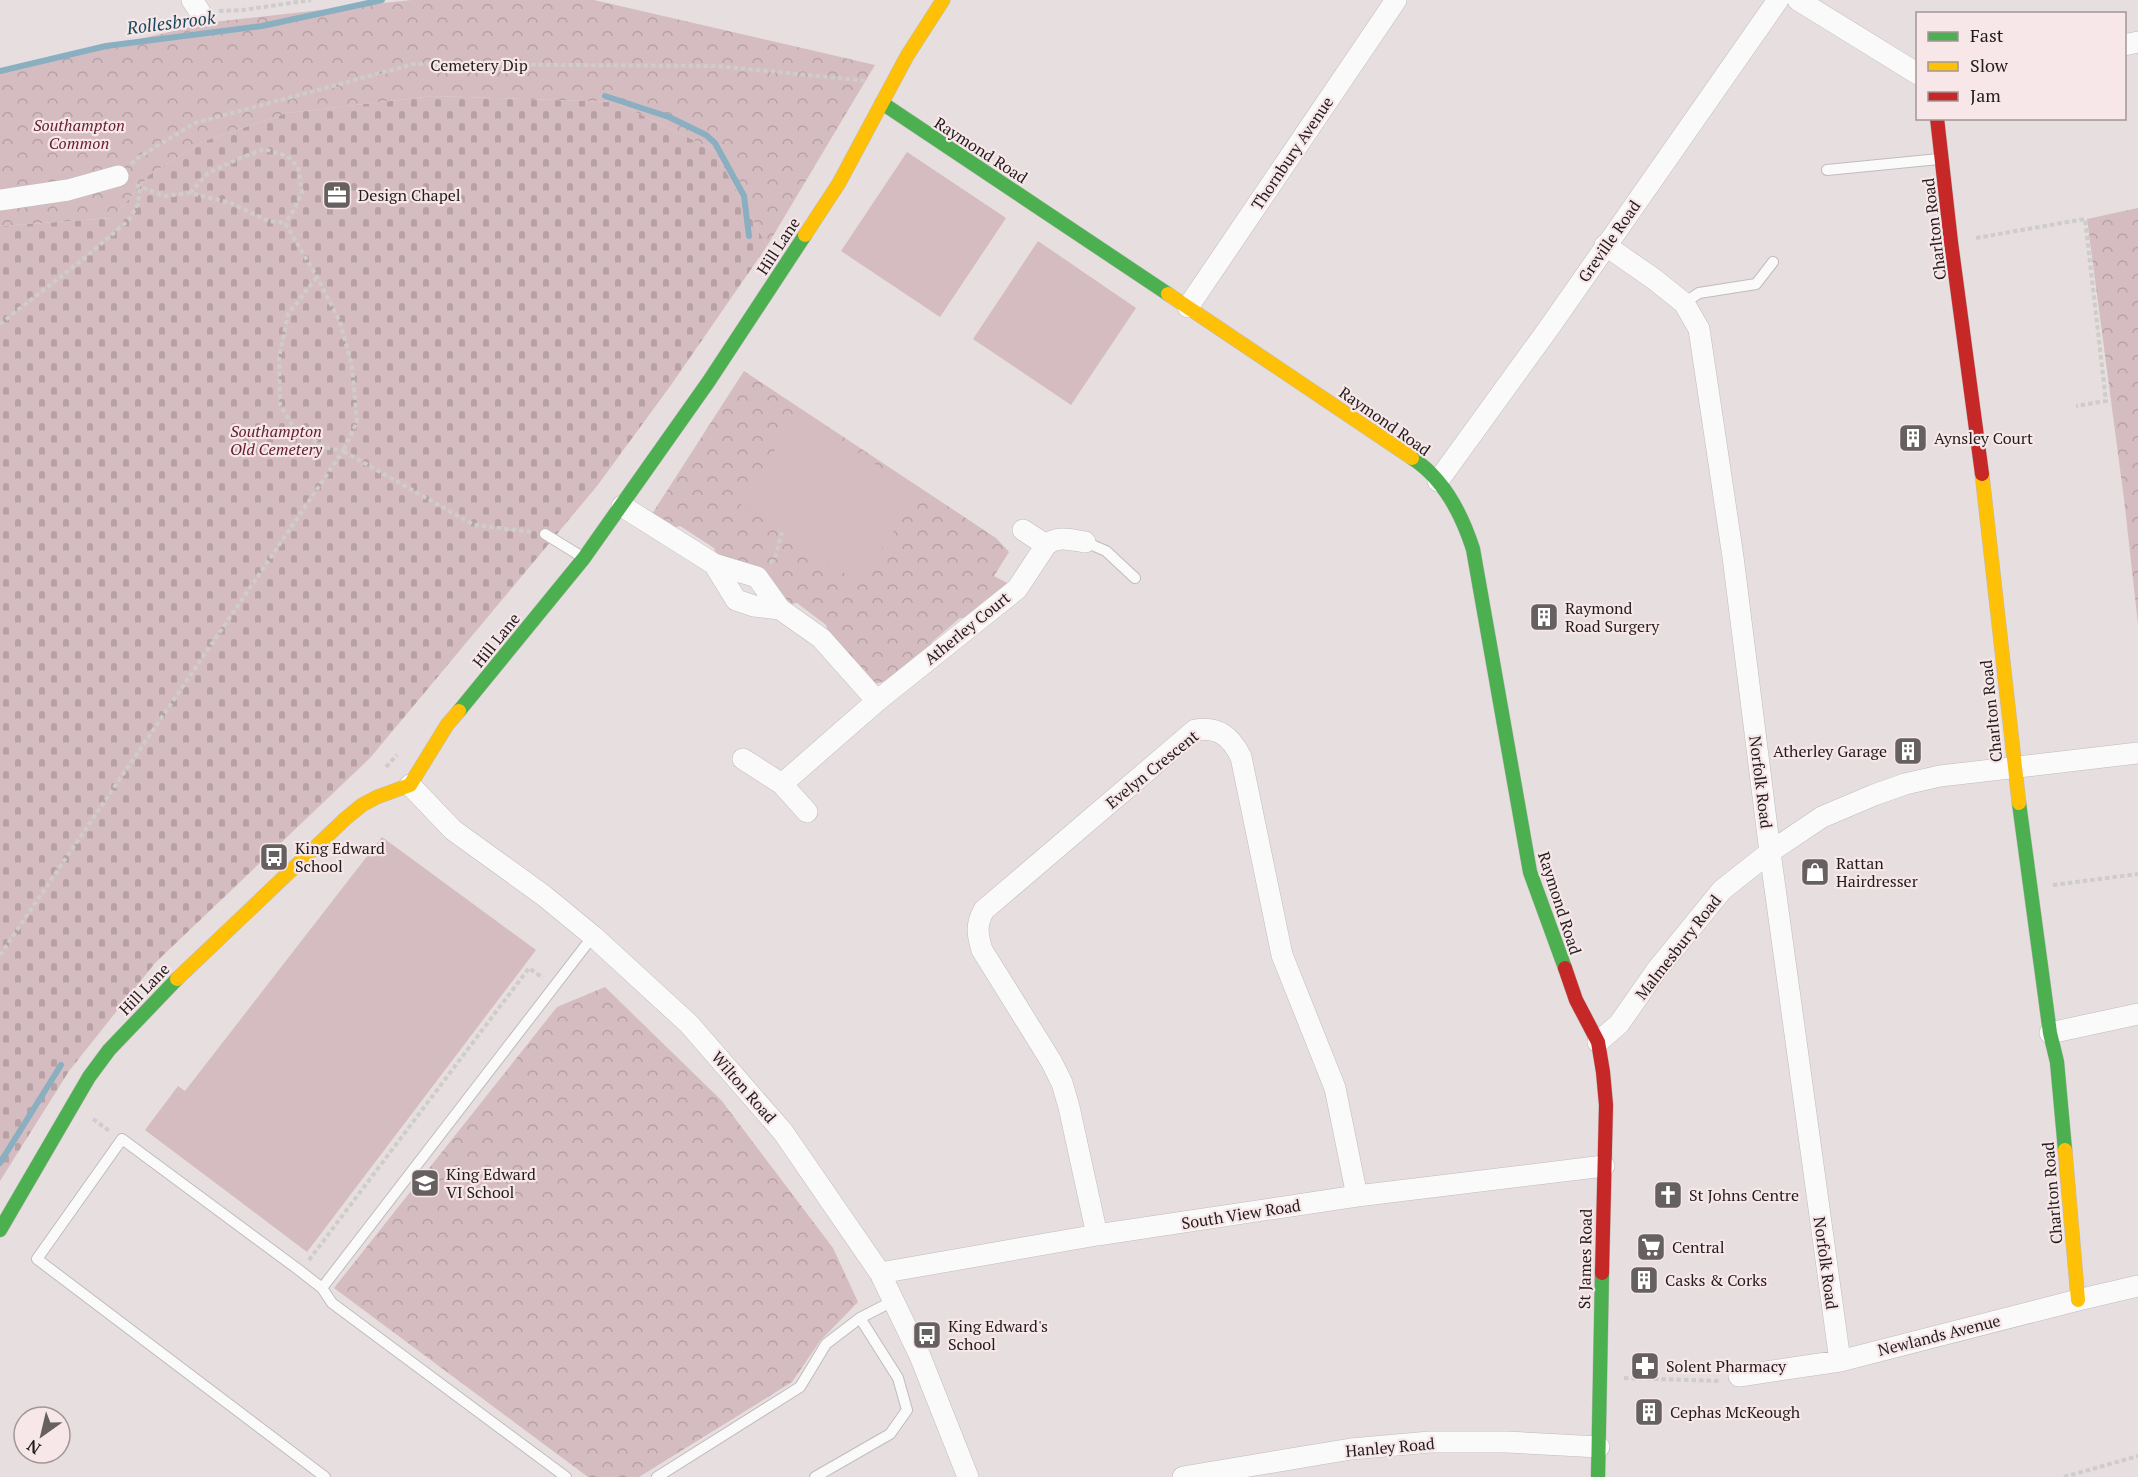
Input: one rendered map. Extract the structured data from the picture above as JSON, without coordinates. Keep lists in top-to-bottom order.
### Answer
{
  "streets": {
    "street": [
      "Raymond Road",
      "Thornbury Avenue",
      "Charlton Road",
      "Greville Road",
      "Hill Lane",
      "Atherley Court",
      "Evelyn Crescent",
      "Norfolk Road",
      "Malmesbury Road",
      "Wilton Road",
      "South View Road",
      "St James Road",
      "Newlands Avenue",
      "Hanley Road"
    ],
    "path": ["Cemetery Dip"]
  },
  "crossings": [
    ["Raymond Road", "Thornbury Avenue"],
    ["Raymond Road", "Greville Road"],
    ["Raymond Road", "Hill Lane"],
    ["Raymond Road", "Malmesbury Road"],
    ["Raymond Road", "St James Road"],
    ["Charlton Road", "Malmesbury Road"],
    ["Charlton Road", "Newlands Avenue"],
    ["Greville Road", "Norfolk Road"],
    ["Hill Lane", "Wilton Road"],
    ["Evelyn Crescent", "South View Road"],
    ["Norfolk Road", "Malmesbury Road"],
    ["Norfolk Road", "Newlands Avenue"],
    ["Malmesbury Road", "St James Road"],
    ["Wilton Road", "South View Road"],
    ["South View Road", "St James Road"],
    ["St James Road", "Hanley Road"]
  ],
  "water": ["Rollesbrook"],
  "parks": ["Southampton Common", "Southampton Old Cemetery"],
  "places": {
    "office": ["Design Chapel"],
    "building": [
      "Aynsley Court",
      "Raymond Road Surgery",
      "Atherley Garage",
      "Casks & Corks",
      "Cephas McKeough"
    ],
    "bus stop": ["King Edward School", "King Edward's School"],
    "shop": ["Rattan Hairdresser"],
    "school or university": ["King Edward VI School"],
    "church": ["St Johns Centre"],
    "supermarket": ["Central"],
    "pharmacy": ["Solent Pharmacy"]
  },
  "legend": ["Fast", "Slow", "Jam"],
  "north": "bottom left"
}
